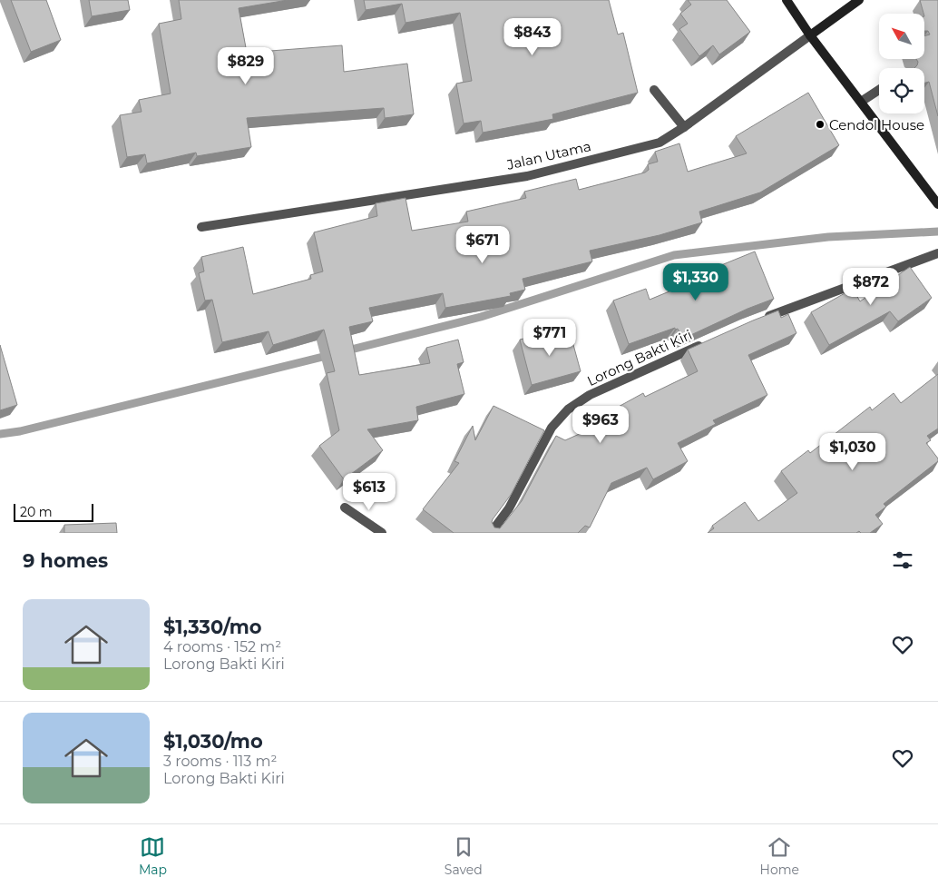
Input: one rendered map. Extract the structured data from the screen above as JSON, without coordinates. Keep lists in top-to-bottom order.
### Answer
{
  "streets": {
    "main road": ["Jalan Utama"],
    "street": ["Lorong Bakti Kiri"]
  },
  "places": ["Cendol House"],
  "scale_bar": "20 m",
  "north": "top left",
  "page": {
    "price": [
      "$843",
      "$829",
      "$671",
      "$1,330",
      "$872",
      "$771",
      "$963",
      "$1,030",
      "$613"
    ],
    "scale": "20 m",
    "heading": "9 homes",
    "list": [
      {
        "name": "$1,330/mo",
        "note": "4 rooms · 152 m² · Lorong Bakti Kiri"
      },
      {
        "name": "$1,030/mo",
        "note": "3 rooms · 113 m² · Lorong Bakti Kiri"
      }
    ],
    "tabs": ["Map", "Saved", "Home"]
  }
}
